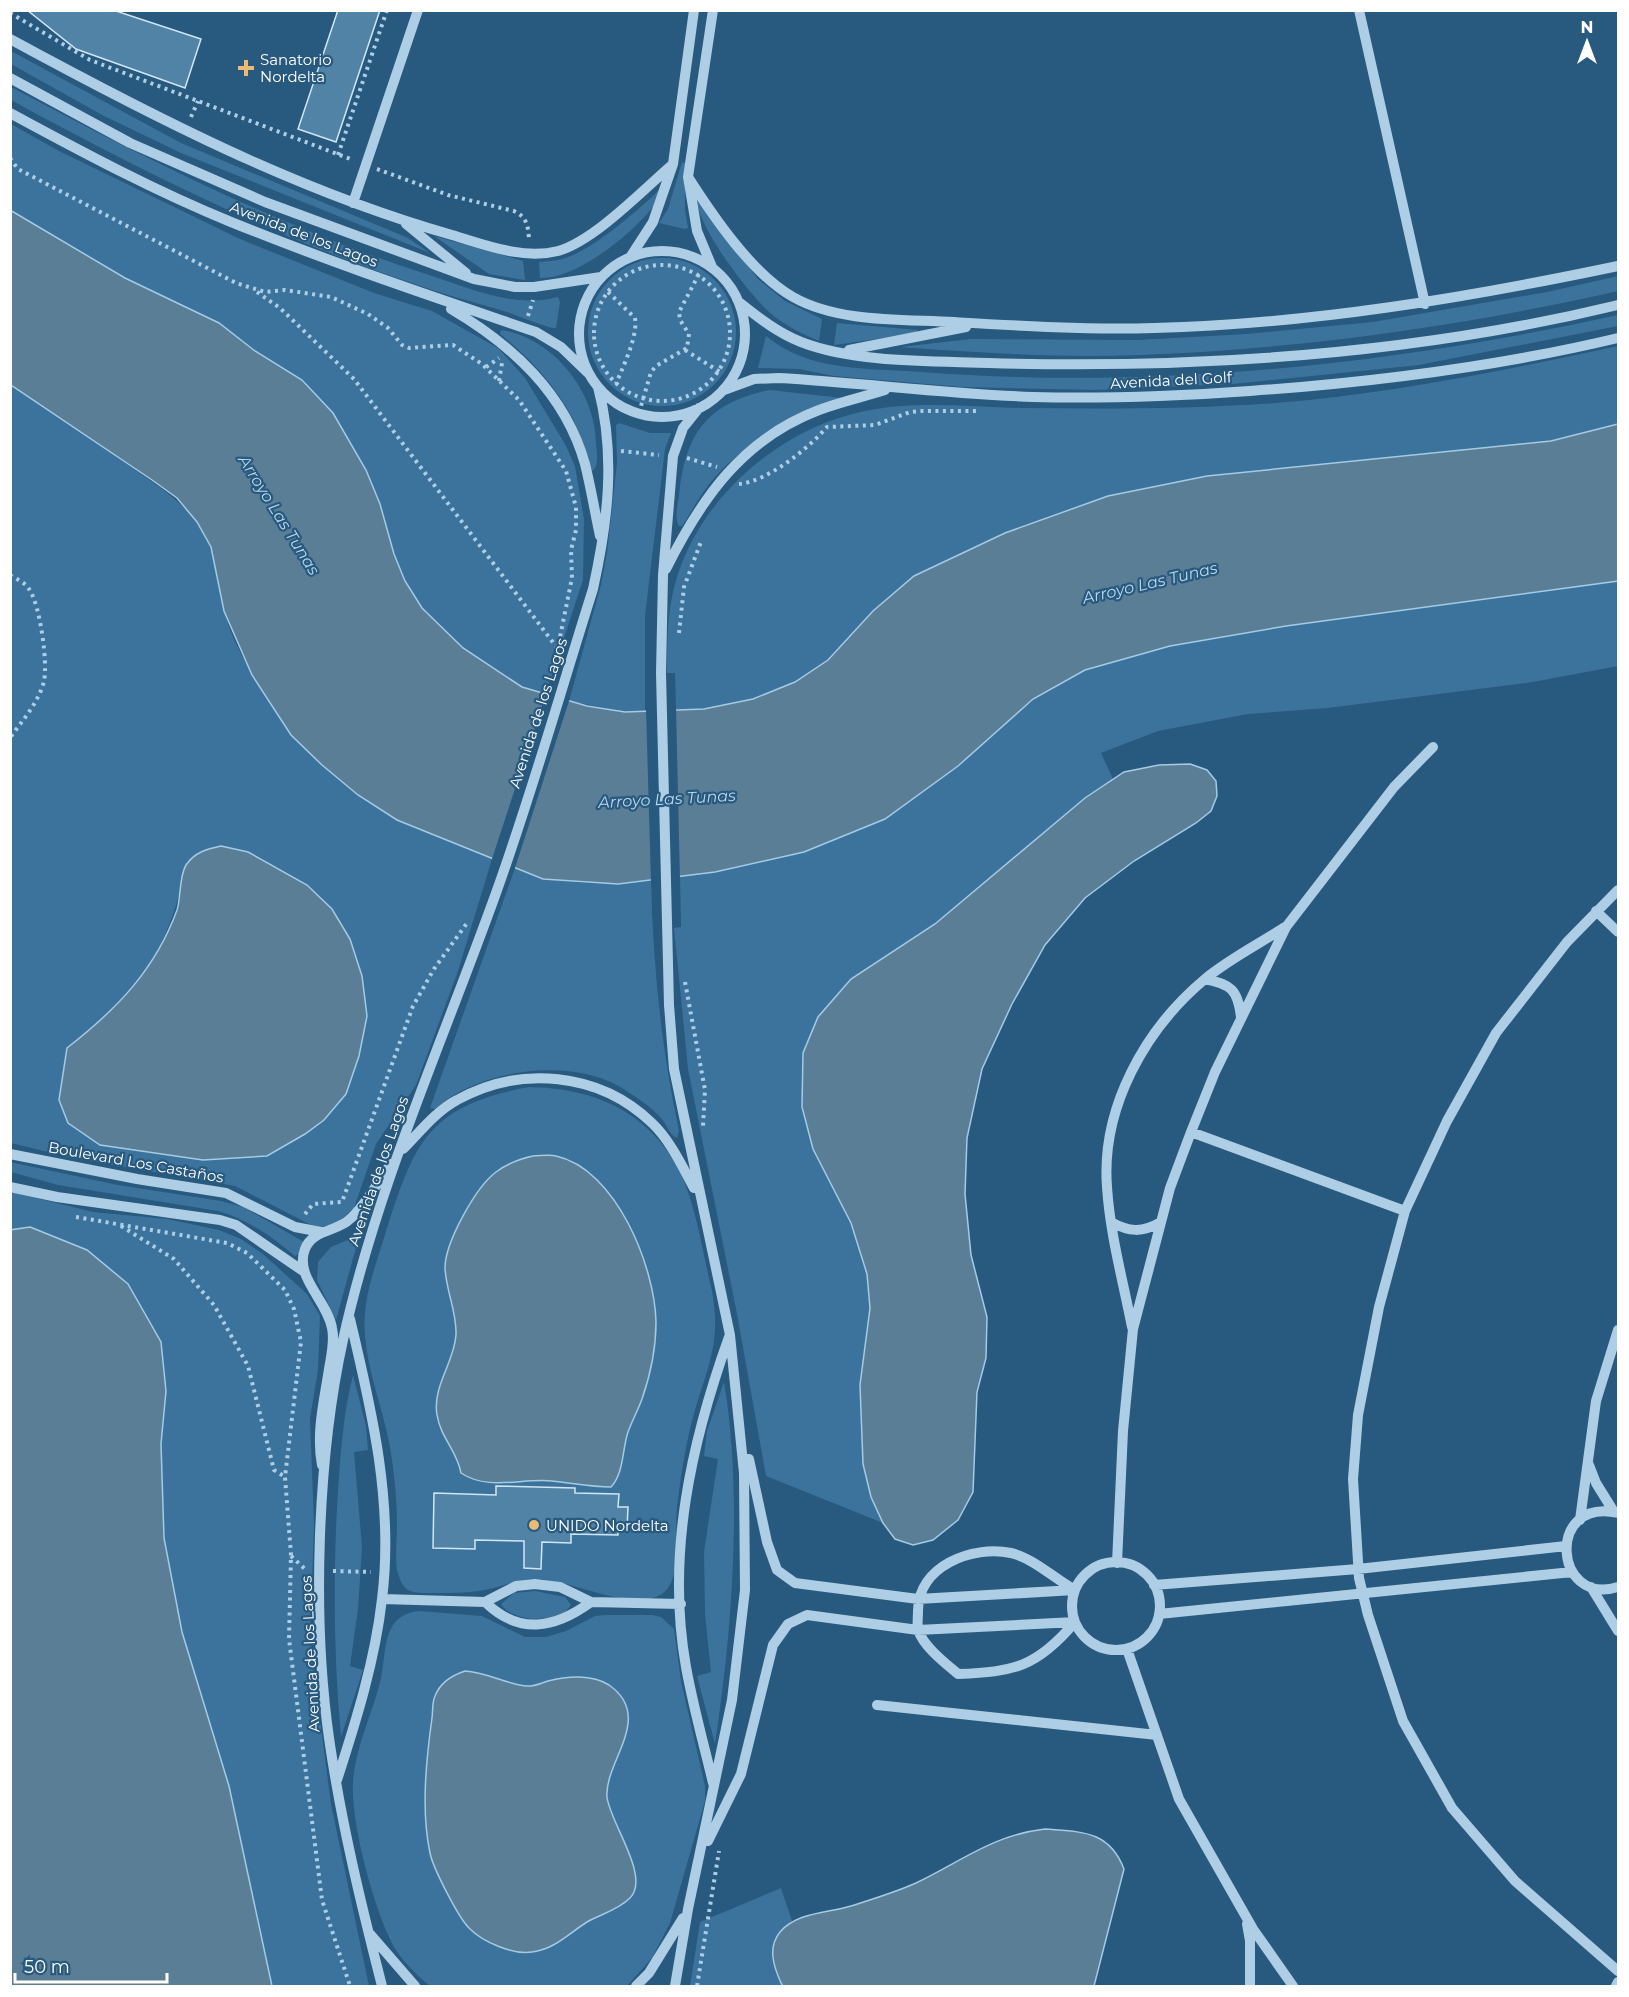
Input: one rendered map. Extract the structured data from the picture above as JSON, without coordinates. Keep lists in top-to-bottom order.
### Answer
{
  "streets": {
    "street": ["Avenida de los Lagos", "Avenida del Golf", "Boulevard Los Castaños"]
  },
  "water": ["Arroyo Las Tunas"],
  "places": {
    "health": ["Sanatorio Nordelta"],
    "other": ["UNIDO Nordelta"]
  },
  "scale_bar": "50 m",
  "north": "top"
}
